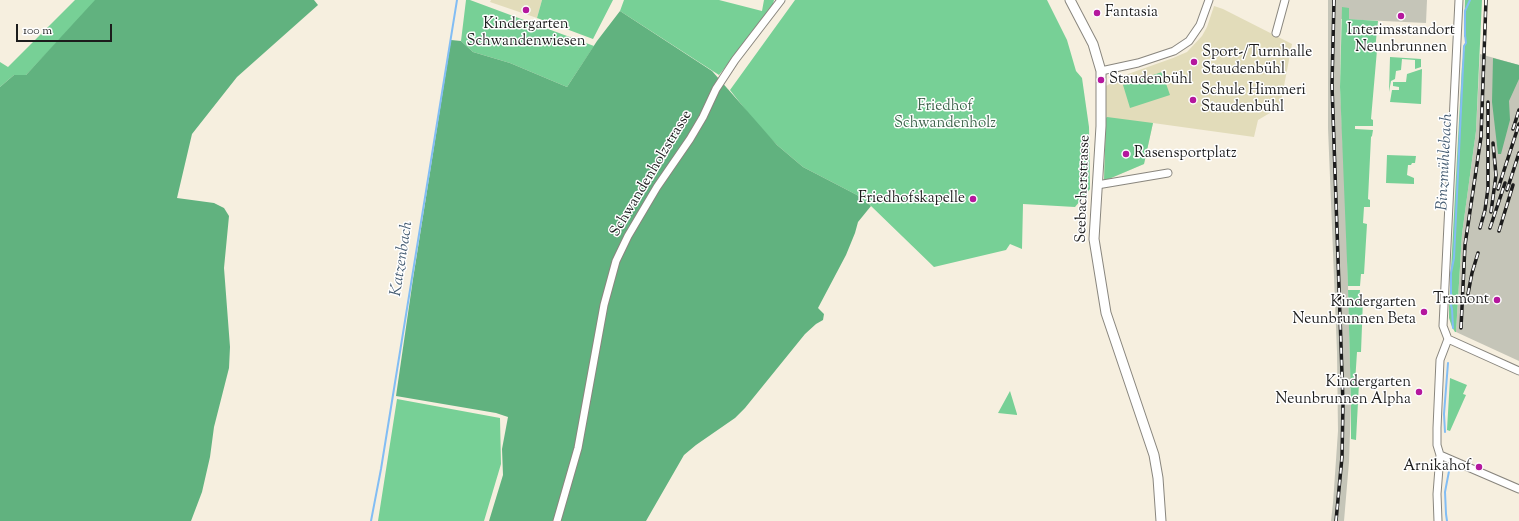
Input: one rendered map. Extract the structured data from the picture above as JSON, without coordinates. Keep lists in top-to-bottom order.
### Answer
{
  "streets": {
    "street": ["Schwandenholzstrasse", "Seebacherstrasse"]
  },
  "water": ["Binzmühlebach", "Katzenbach"],
  "parks": ["Friedhof Schwandenholz"],
  "places": [
    "Kindergarten Schwandenwiesen",
    "Fantasia",
    "Interimsstandort Neunbrunnen",
    "Sport-/Turnhalle Staudenbühl",
    "Staudenbühl",
    "Schule Himmeri Staudenbühl",
    "Rasensportplatz",
    "Friedhofskapelle",
    "Tramont",
    "Kindergarten Neunbrunnen Beta",
    "Kindergarten Neunbrunnen Alpha",
    "Arnikahof"
  ],
  "scale_bar": "100 m"
}
